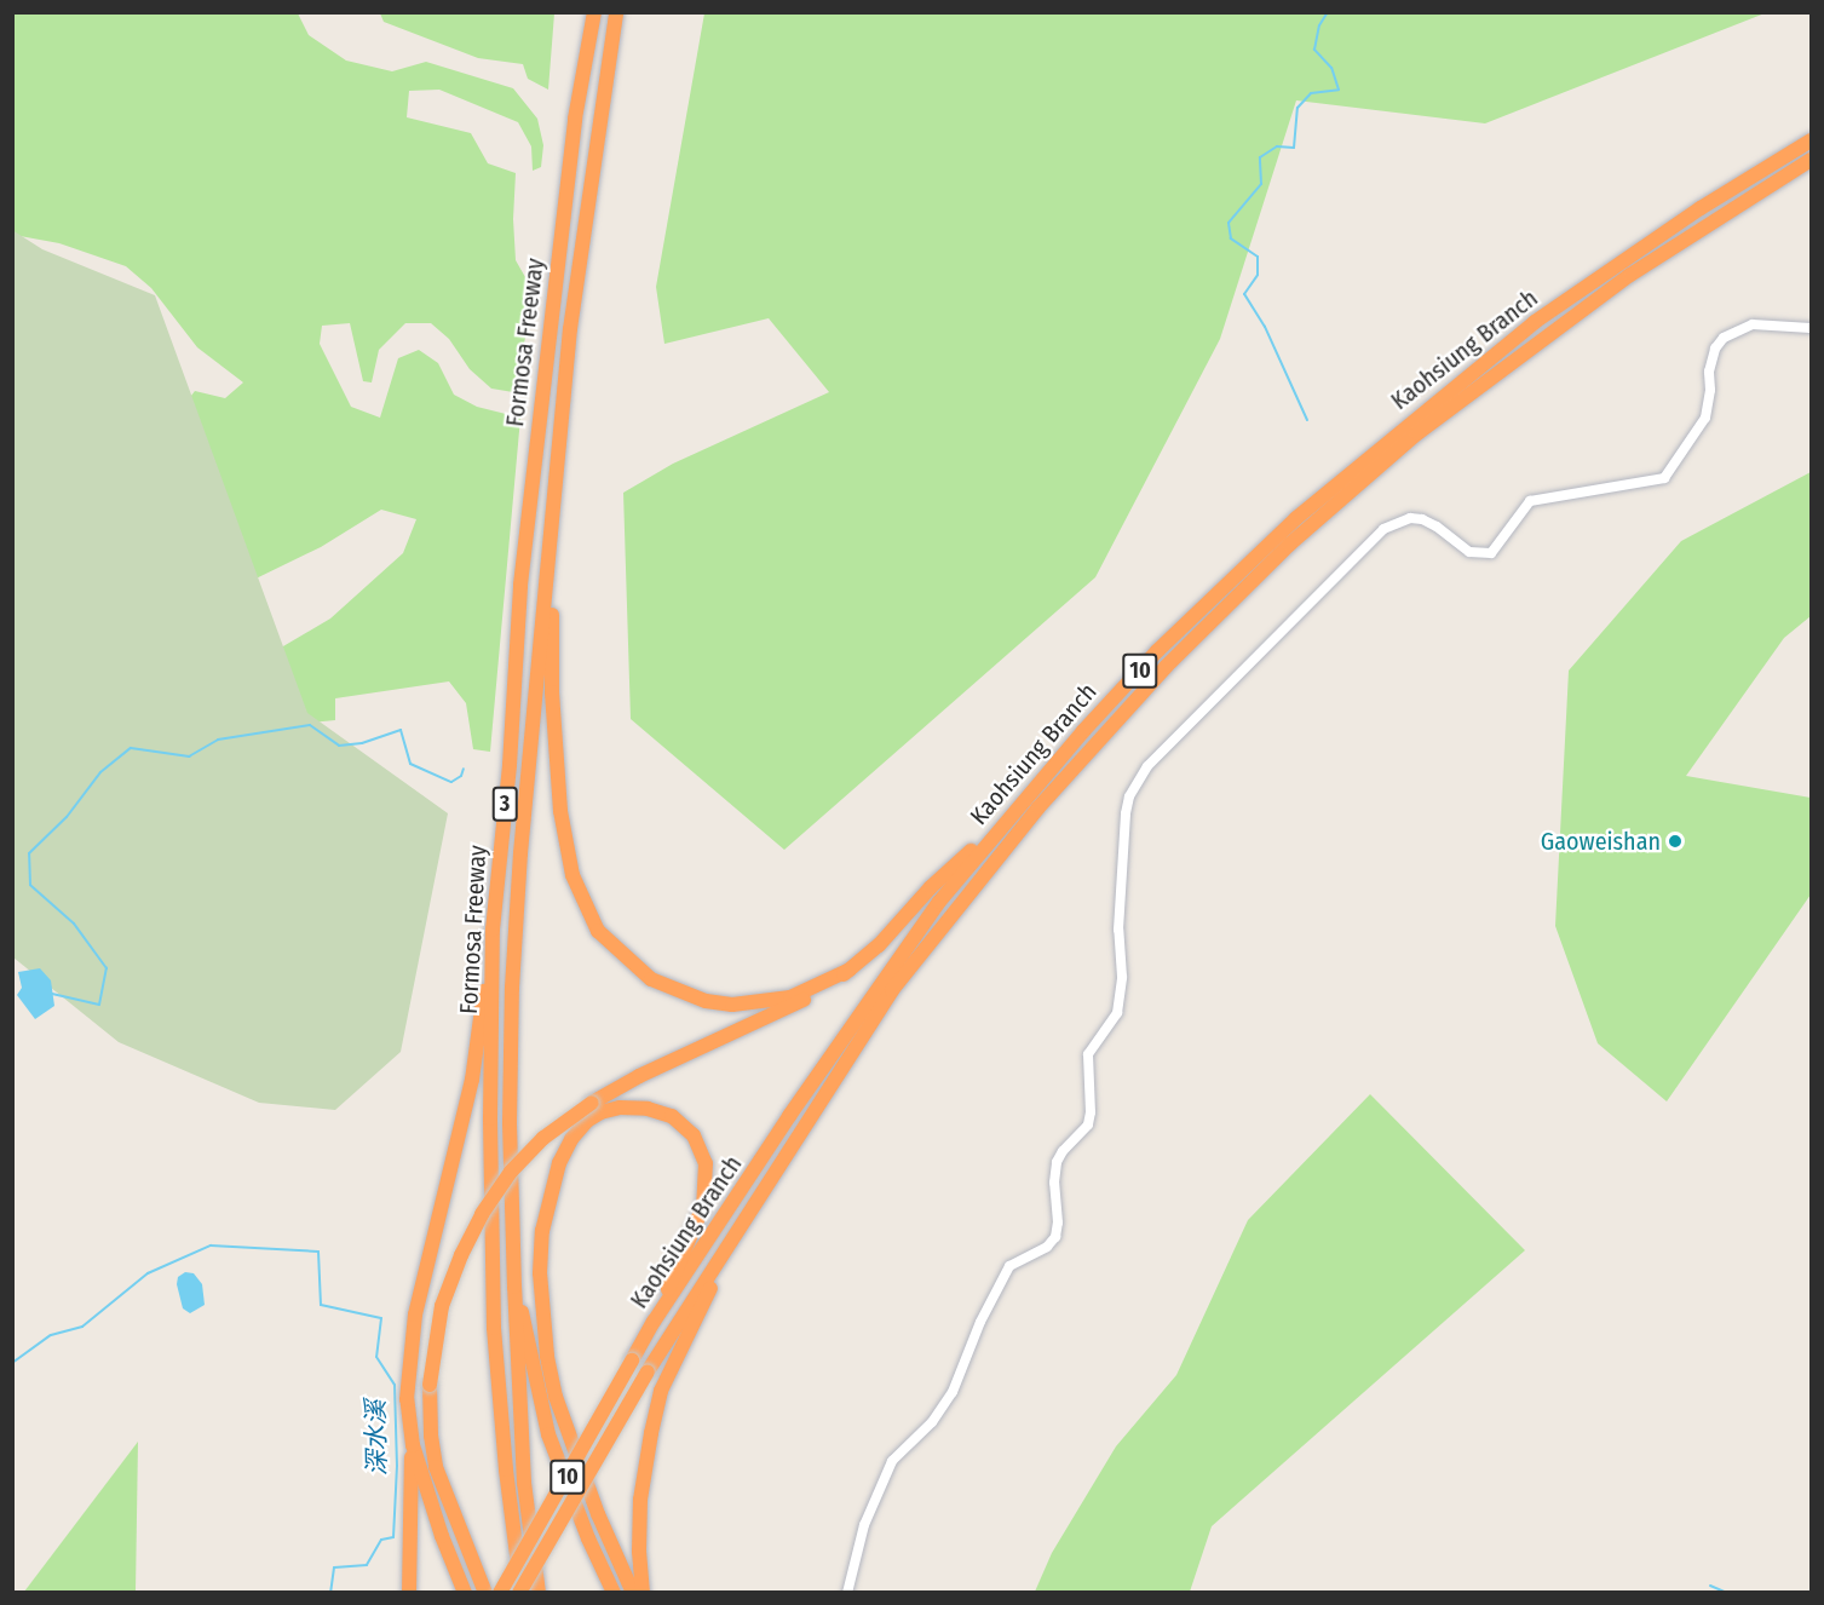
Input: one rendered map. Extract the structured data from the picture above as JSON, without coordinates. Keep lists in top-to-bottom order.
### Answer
{
  "streets": {
    "highway": [
      "Formosa Freeway",
      "Kaohsiung Branch",
      "10",
      "3"
    ]
  },
  "crossings": [
    ["Formosa Freeway", "Kaohsiung Branch"]
  ],
  "water": ["深水溪"],
  "places": ["Gaoweishan"]
}
